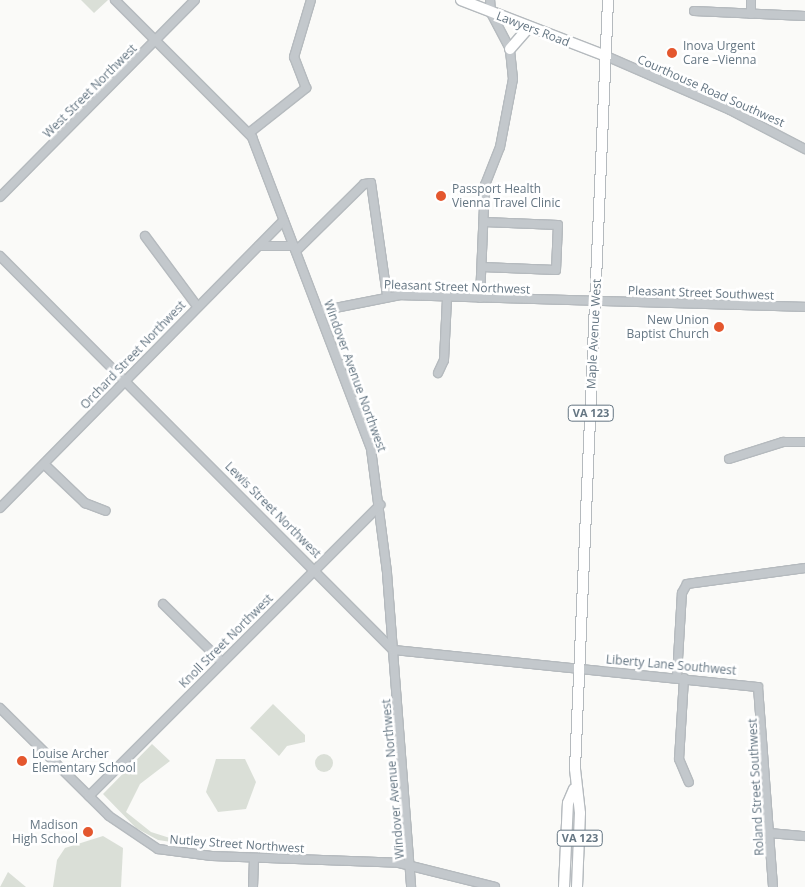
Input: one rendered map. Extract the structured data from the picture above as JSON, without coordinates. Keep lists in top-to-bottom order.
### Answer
{
  "streets": {
    "main road": ["Lawyers Road", "Maple Avenue West", "VA 123"],
    "street": [
      "West Street Northwest",
      "Courthouse Road Southwest",
      "Pleasant Street Northwest",
      "Pleasant Street Southwest",
      "Orchard Street Northwest",
      "Windover Avenue Northwest",
      "Lewis Street Northwest",
      "Knoll Street Northwest",
      "Liberty Lane Southwest",
      "Roland Street Southwest",
      "Nutley Street Northwest"
    ]
  },
  "crossings": [
    ["Lawyers Road", "Courthouse Road Southwest"],
    ["Lawyers Road", "Maple Avenue West"],
    ["West Street Northwest", "Windover Avenue Northwest"],
    ["Courthouse Road Southwest", "Maple Avenue West"],
    ["Pleasant Street Northwest", "Pleasant Street Southwest"],
    ["Pleasant Street Northwest", "Maple Avenue West"],
    ["Pleasant Street Northwest", "Windover Avenue Northwest"],
    ["Pleasant Street Southwest", "Maple Avenue West"],
    ["Maple Avenue West", "Liberty Lane Southwest"],
    ["Orchard Street Northwest", "Windover Avenue Northwest"],
    ["Orchard Street Northwest", "Lewis Street Northwest"],
    ["Windover Avenue Northwest", "Lewis Street Northwest"],
    ["Windover Avenue Northwest", "Knoll Street Northwest"],
    ["Windover Avenue Northwest", "Nutley Street Northwest"],
    ["Lewis Street Northwest", "Knoll Street Northwest"],
    ["Knoll Street Northwest", "Nutley Street Northwest"],
    ["Liberty Lane Southwest", "Roland Street Southwest"]
  ],
  "places": [
    "Inova Urgent Care –Vienna",
    "Passport Health Vienna Travel Clinic",
    "New Union Baptist Church",
    "Louise Archer Elementary School",
    "Madison High School"
  ]
}
